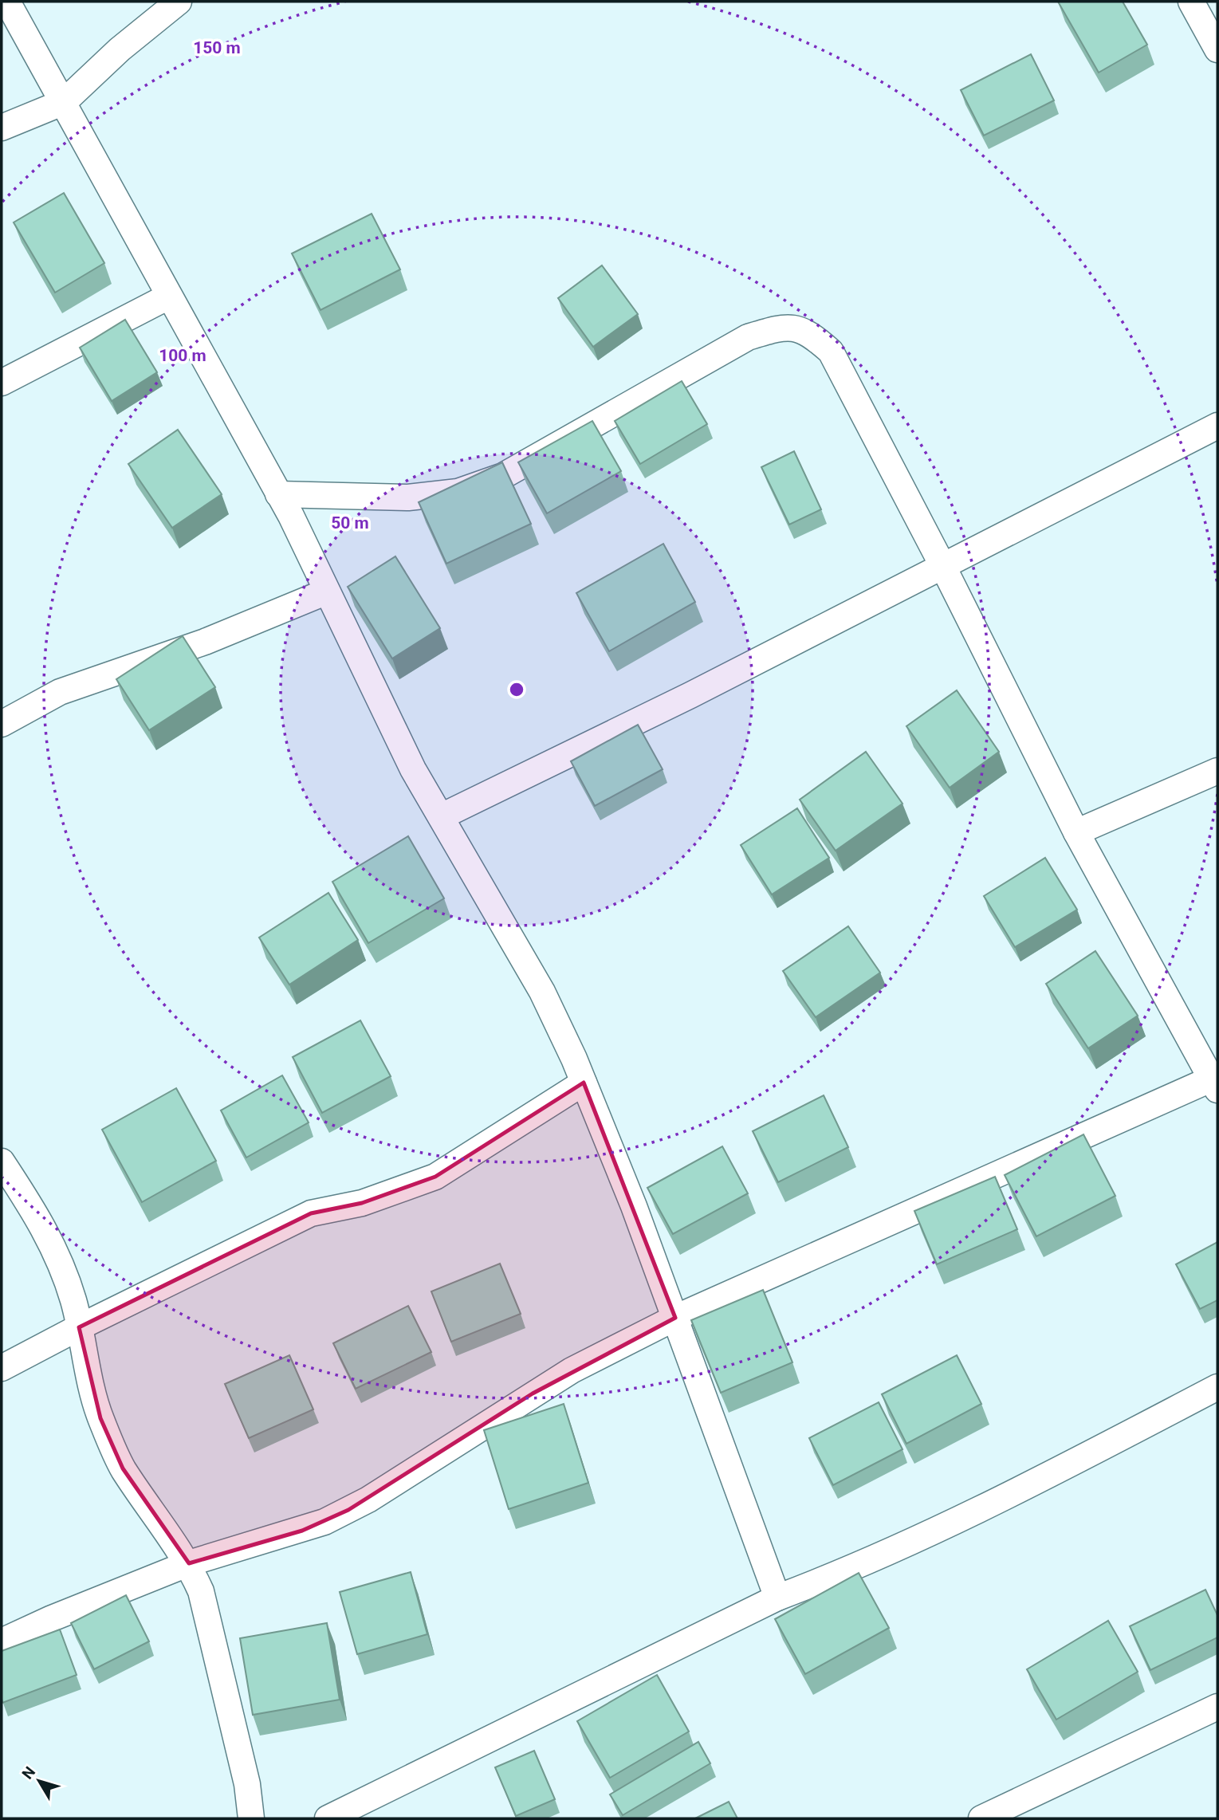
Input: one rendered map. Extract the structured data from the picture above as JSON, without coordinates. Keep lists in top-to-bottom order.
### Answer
{
  "north": "top left",
  "rings": ["150 m", "100 m", "50 m"]
}
